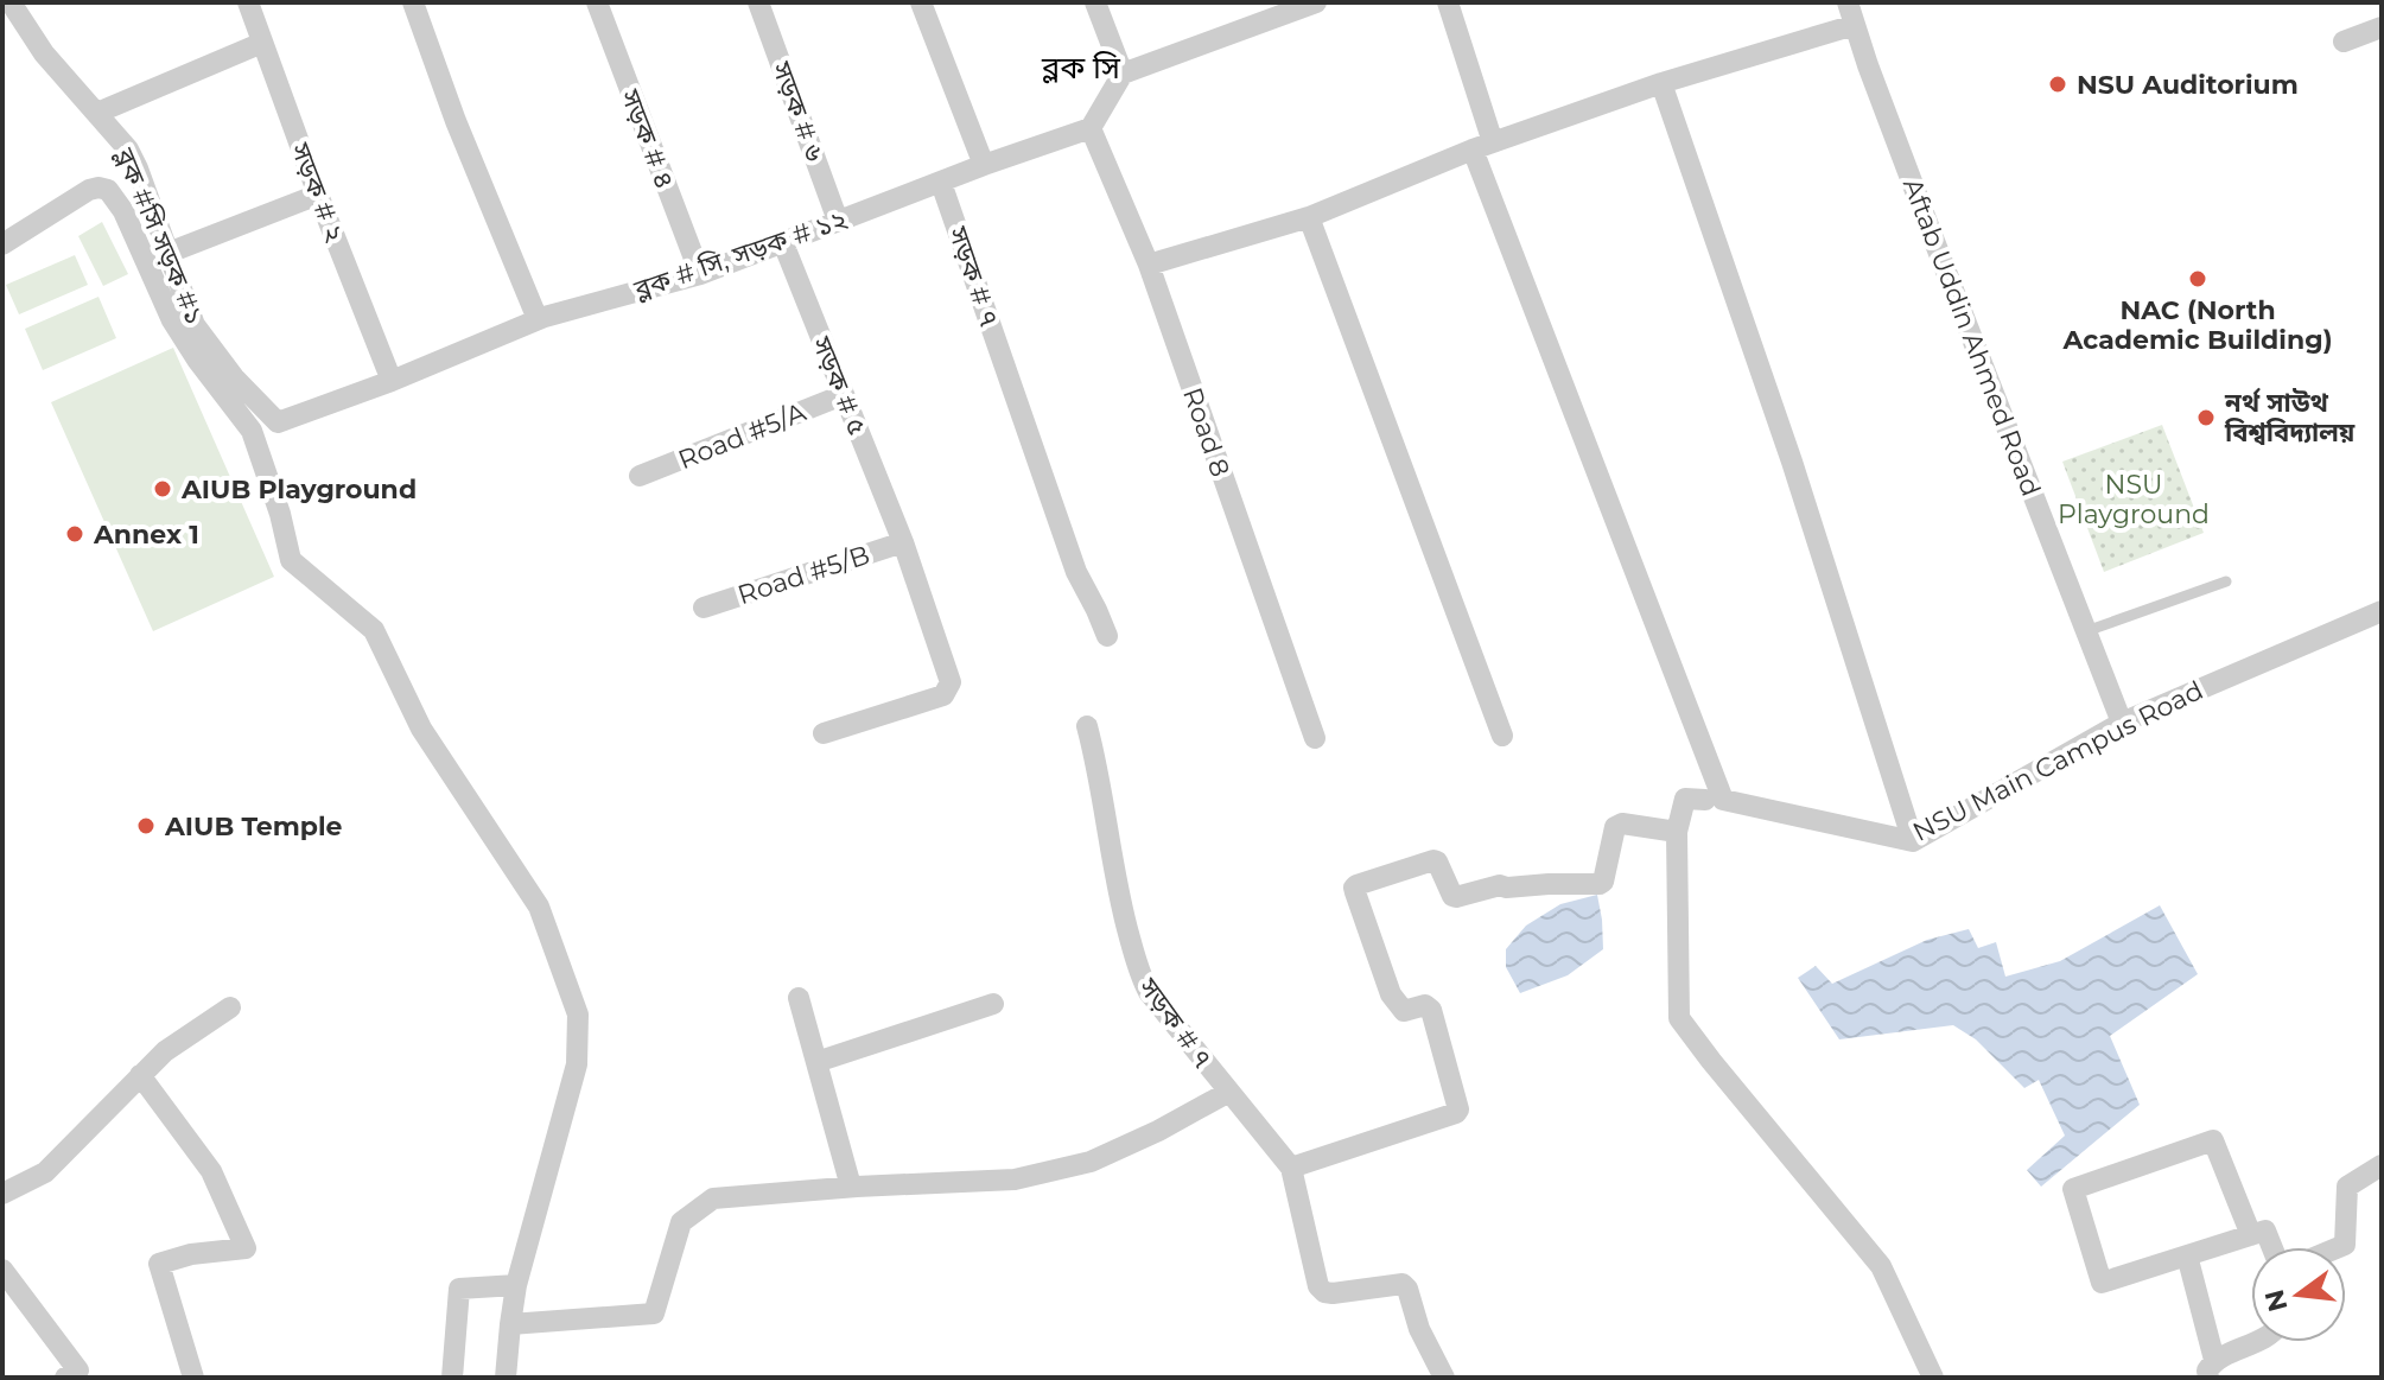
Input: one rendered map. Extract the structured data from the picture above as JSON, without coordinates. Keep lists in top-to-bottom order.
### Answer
{
  "streets": {
    "street": [
      "সড়ক # ৬",
      "সড়ক # ৪",
      "সড়ক # ২",
      "ব্লক #সি সড়ক #১",
      "ব্লক # সি, সড়ক # ১২",
      "সড়ক # ৭",
      "Aftab Uddin Ahmed Road",
      "সড়ক # ৫",
      "Road 8",
      "Road #5/A",
      "Road #5/B",
      "NSU Main Campus Road"
    ]
  },
  "crossings": [
    ["সড়ক # ৬", "ব্লক # সি, সড়ক # ১২"],
    ["সড়ক # ৪", "ব্লক # সি, সড়ক # ১২"],
    ["সড়ক # ২", "ব্লক # সি, সড়ক # ১২"],
    ["ব্লক #সি সড়ক #১", "ব্লক # সি, সড়ক # ১২"],
    ["ব্লক # সি, সড়ক # ১২", "সড়ক # ৭"],
    ["ব্লক # সি, সড়ক # ১২", "সড়ক # ৫"],
    ["ব্লক # সি, সড়ক # ১২", "Road 8"],
    ["Aftab Uddin Ahmed Road", "NSU Main Campus Road"],
    ["সড়ক # ৫", "Road #5/A"],
    ["সড়ক # ৫", "Road #5/B"]
  ],
  "districts": ["ব্লক সি"],
  "parks": ["NSU Playground"],
  "places": [
    "NSU Auditorium",
    "NAC (North Academic Building)",
    "নর্থ সাউথ বিশ্ববিদ্যালয়",
    "AIUB Playground",
    "Annex 1",
    "AIUB Temple"
  ],
  "north": "left"
}
